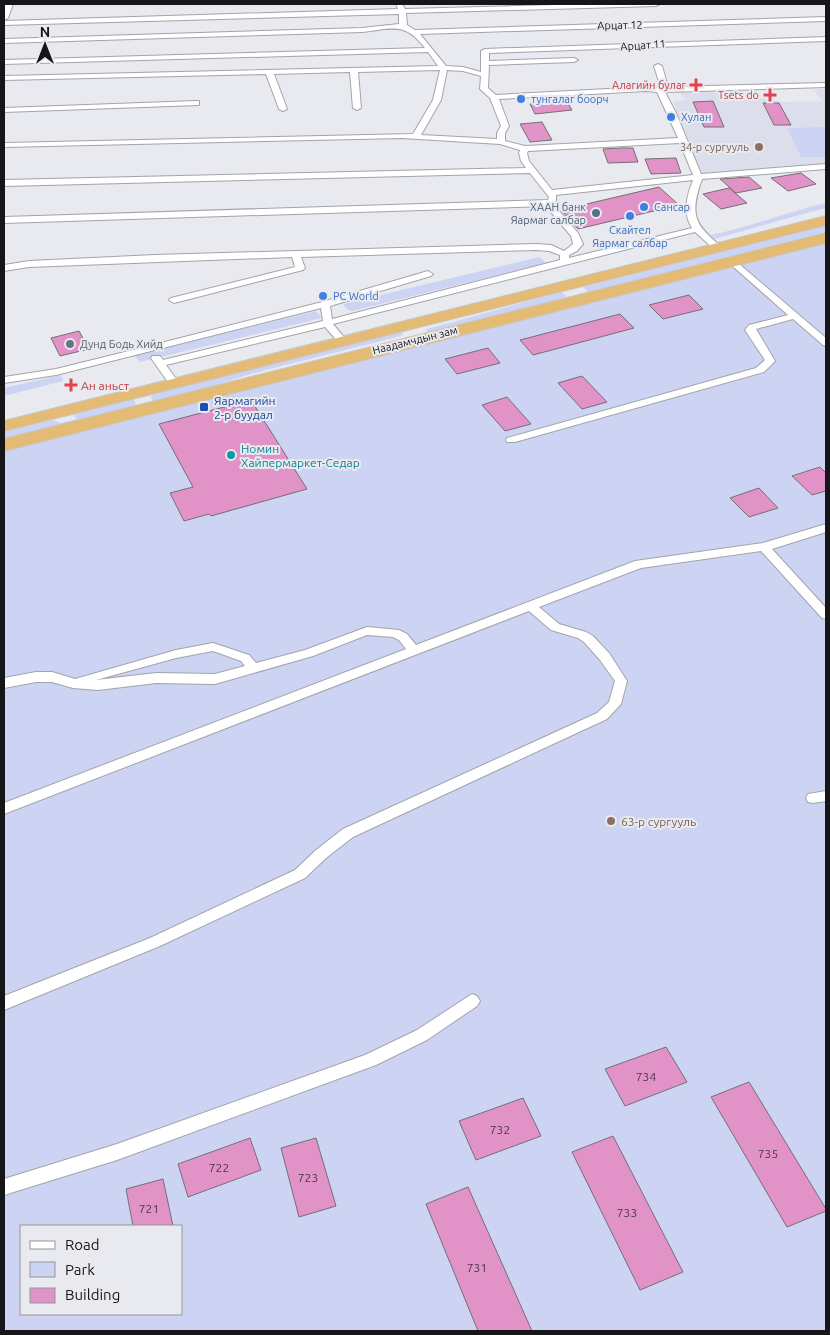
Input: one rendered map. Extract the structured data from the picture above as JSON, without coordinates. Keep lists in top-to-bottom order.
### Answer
{
  "streets": {
    "highway": ["Наадамчдын зам"],
    "street": ["Арцат 12", "Арцат 11"]
  },
  "places": {
    "health": ["Алагийн булаг", "Tsets do", "Ан аньст"],
    "other": [
      "тунгалаг боорч",
      "Хулан",
      "34-р сургууль",
      "Сансар",
      "ХААН банк Яармаг салбар",
      "Скайтел Яармаг салбар",
      "PC World",
      "Дунд Бодь Хийд",
      "Номин Хайпермаркет-Седар",
      "63-р сургууль"
    ],
    "transit": ["Яармагийн 2-р буудал"]
  },
  "house_numbers": [
    "734",
    "732",
    "735",
    "722",
    "723",
    "721",
    "733",
    "731"
  ],
  "legend": ["Road", "Park", "Building"],
  "north": "top"
}
